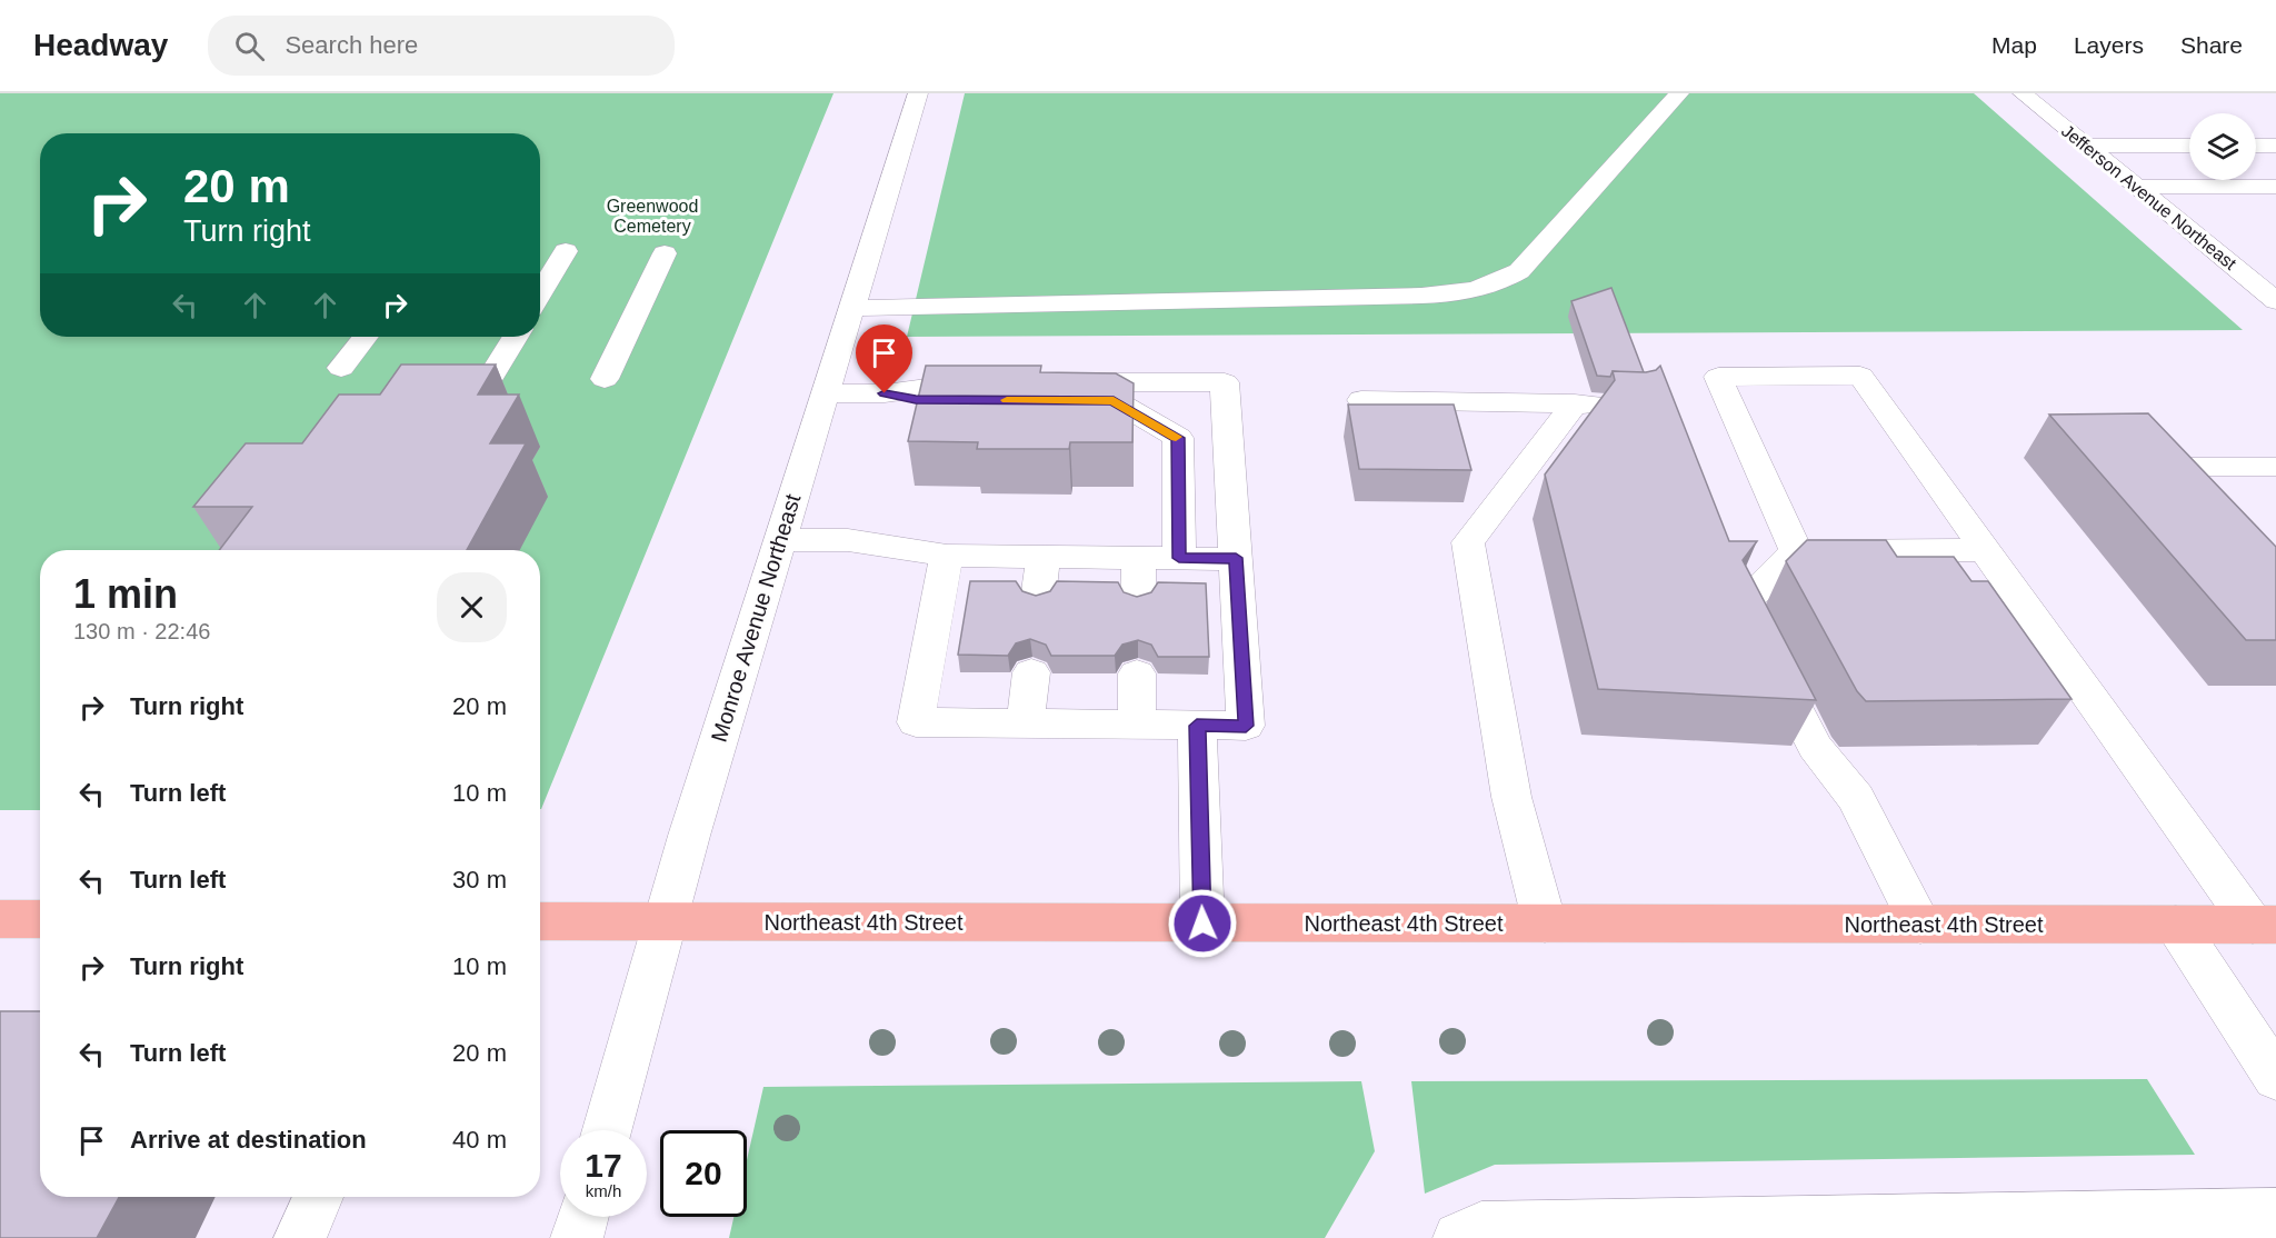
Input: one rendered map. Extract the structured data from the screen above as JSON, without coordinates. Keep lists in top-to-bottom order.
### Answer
{
  "streets": {
    "main road": ["Northeast 4th Street"],
    "street": ["Jefferson Avenue Northeast", "Monroe Avenue Northeast"]
  },
  "crossings": [
    ["Monroe Avenue Northeast", "Northeast 4th Street"]
  ],
  "parks": ["Greenwood Cemetery"],
  "page": {
    "header": "Headway",
    "search": "Search here",
    "nav": ["Map", "Layers", "Share"],
    "turn": ["20 m", "Turn right"],
    "heading": ["1 min", "130 m · 22:46"],
    "list": [
      {
        "name": "Turn right",
        "value": "20 m"
      },
      {
        "name": "Turn left",
        "value": "10 m"
      },
      {
        "name": "Turn left",
        "value": "30 m"
      },
      {
        "name": "Turn right",
        "value": "10 m"
      },
      {
        "name": "Turn left",
        "value": "20 m"
      },
      {
        "name": "Arrive at destination",
        "value": "40 m"
      }
    ],
    "speed": "17 km/h",
    "limit": "20"
  }
}
